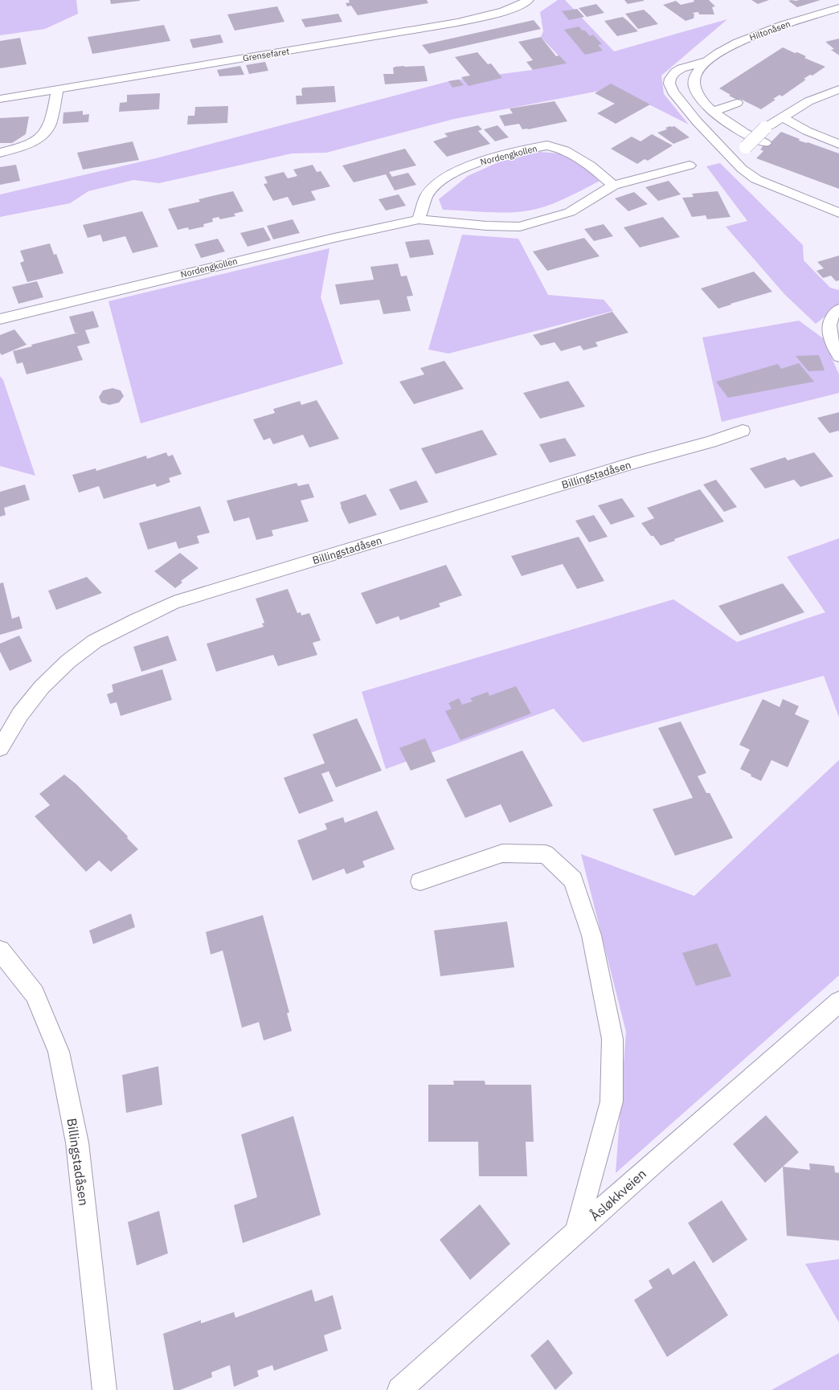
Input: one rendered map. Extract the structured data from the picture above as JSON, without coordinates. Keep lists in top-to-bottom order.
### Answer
{
  "streets": {
    "street": [
      "Hiltonåsen",
      "Grensefaret",
      "Nordengkollen",
      "Billingstadåsen",
      "Åsløkkveien"
    ]
  }
}
